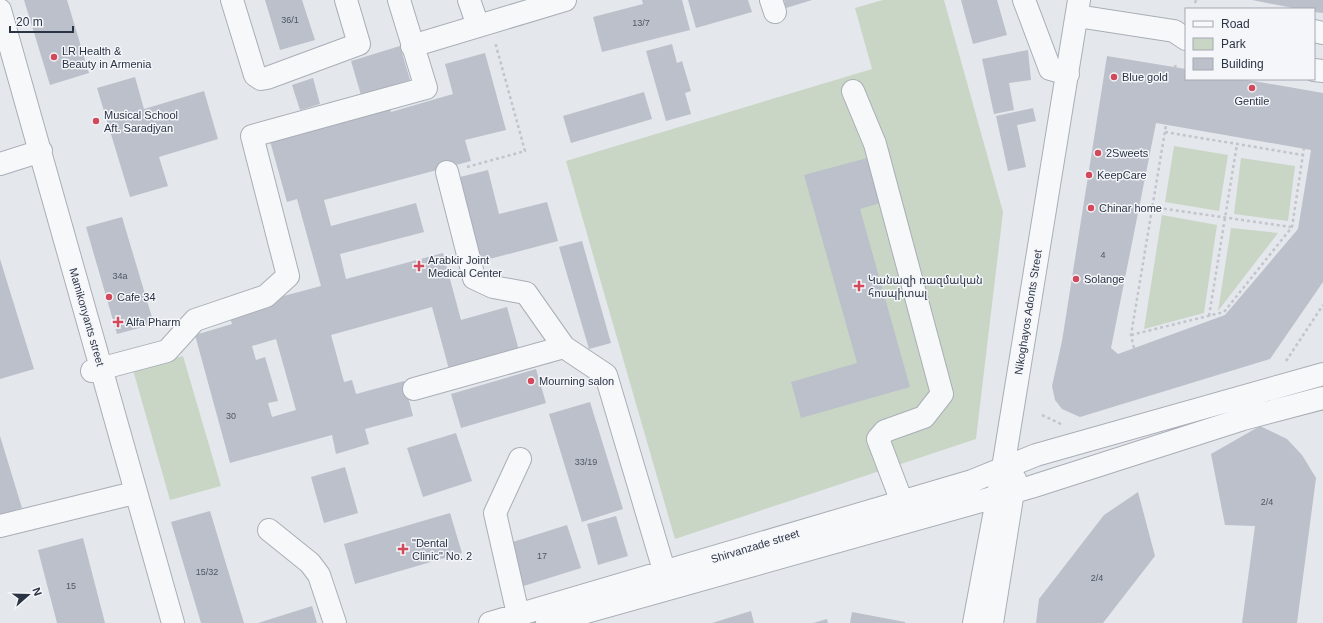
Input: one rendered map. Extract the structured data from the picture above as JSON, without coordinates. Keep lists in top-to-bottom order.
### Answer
{
  "streets": {
    "street": ["Nikoghayos Adonts Street", "Mamikonyants street", "Shirvanzade street"]
  },
  "crossings": [
    ["Nikoghayos Adonts Street", "Shirvanzade street"]
  ],
  "places": {
    "other": [
      "LR Health & Beauty in Armenia",
      "Blue gold",
      "Gentile",
      "Musical School Aft. Saradjyan",
      "2Sweets",
      "KeepCare",
      "Chinar home",
      "Solange",
      "Cafe 34",
      "Mourning salon"
    ],
    "health": [
      "Arabkir Joint Medical Center",
      "Կանազի ռազմական հոսպիտալ",
      "Alfa Pharm",
      "\"Dental Clinic\" No. 2"
    ]
  },
  "house_numbers": [
    "36/1",
    "13/7",
    "4",
    "34a",
    "30",
    "33/19",
    "2/4",
    "17",
    "15/32",
    "2/4",
    "15"
  ],
  "legend": ["Road", "Park", "Building"],
  "scale_bar": "20 m",
  "north": "right"
}
